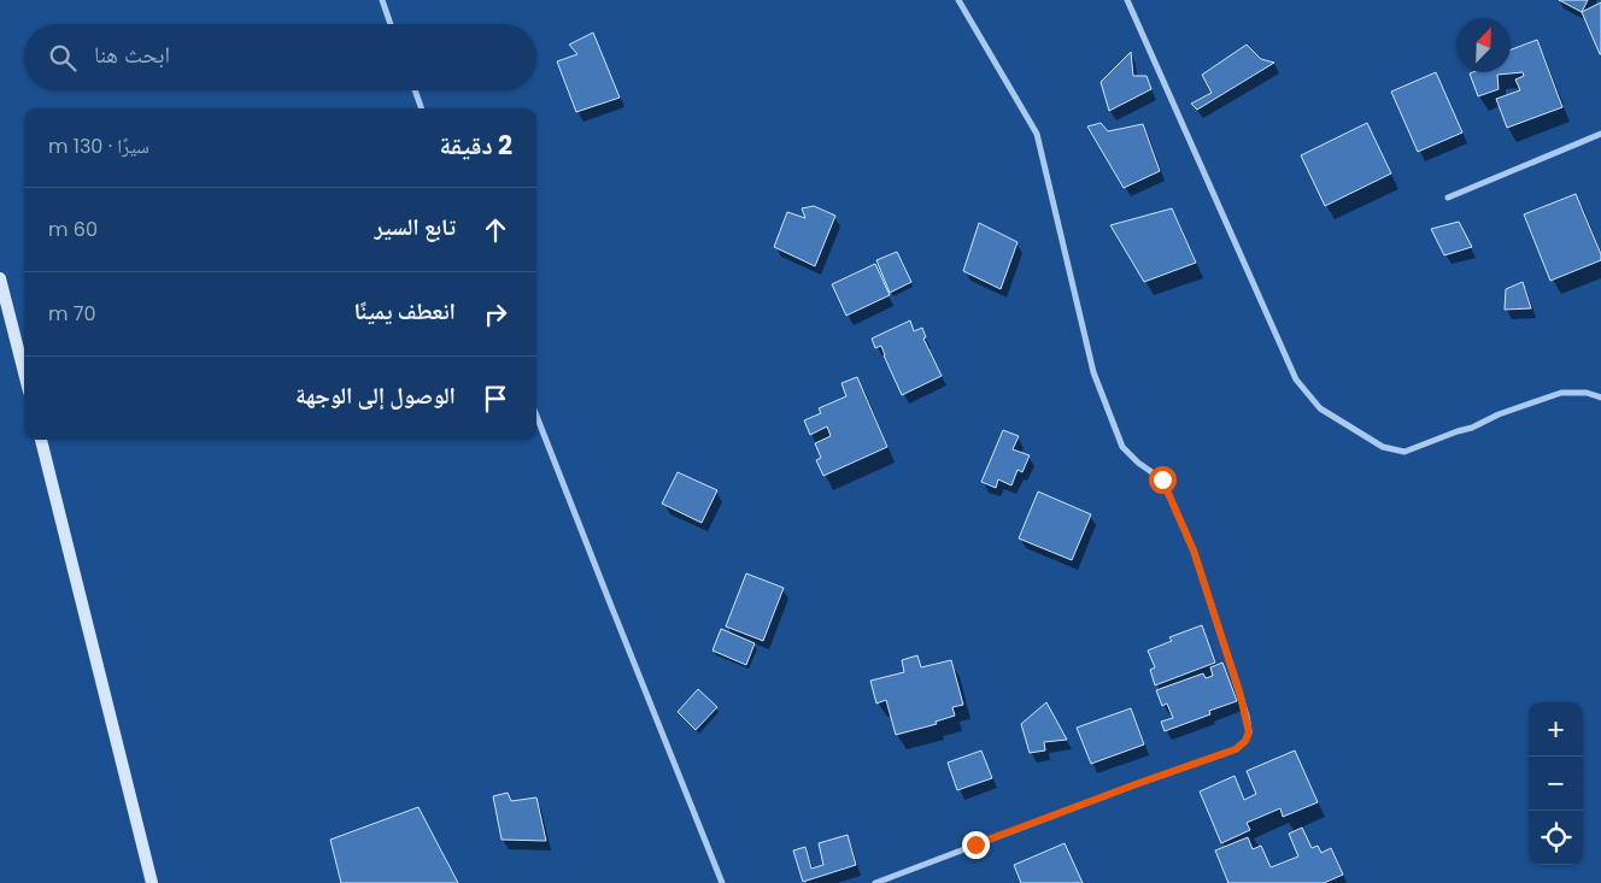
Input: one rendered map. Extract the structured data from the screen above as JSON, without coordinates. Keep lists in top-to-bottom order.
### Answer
{
  "north": "top right",
  "page": {
    "search": "ابحث هنا",
    "heading": ["2 دقيقة", "سيرًا · 130 m"],
    "list": [
      ["تابع السير", "60 m"],
      ["انعطف يمينًا", "70 m"],
      "الوصول إلى الوجهة"
    ],
    "map_buttons": ["+", "−"]
  }
}
